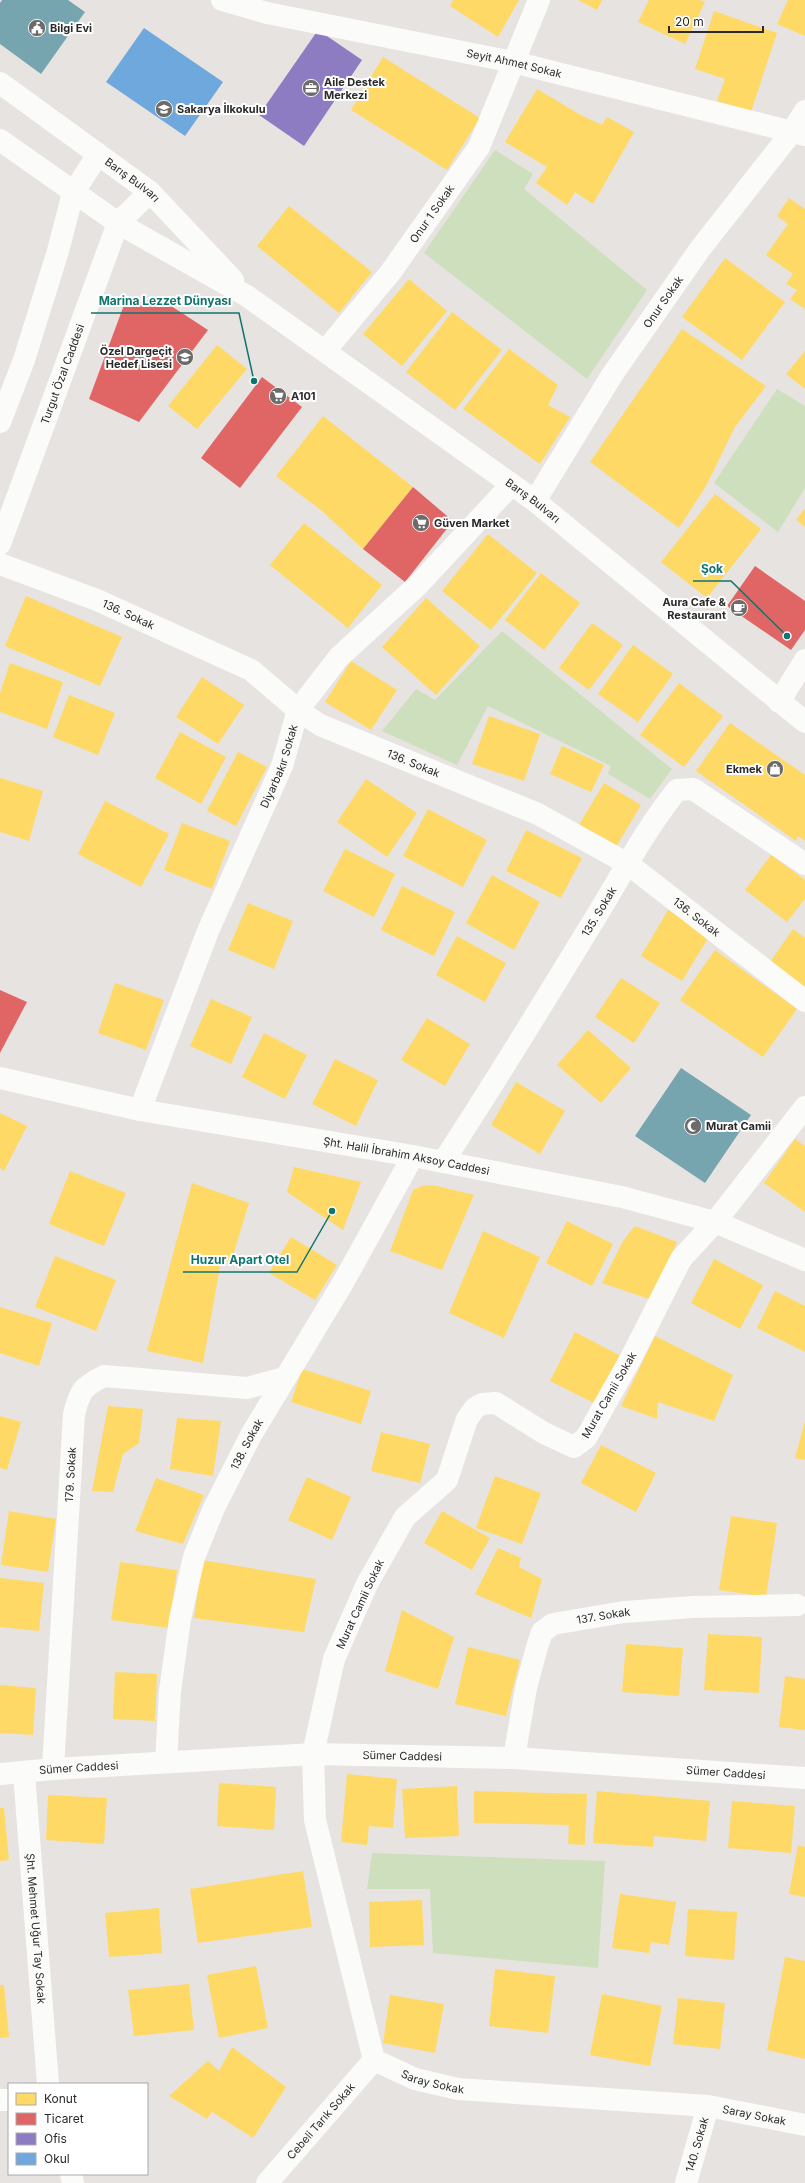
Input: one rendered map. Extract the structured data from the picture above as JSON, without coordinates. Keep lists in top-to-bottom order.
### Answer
{
  "streets": {
    "street": [
      "Seyit Ahmet Sokak",
      "Barış Bulvarı",
      "Onur 1 Sokak",
      "Onur Sokak",
      "Turgut Özal Caddesi",
      "136. Sokak",
      "Diyarbakır Sokak",
      "135. Sokak",
      "Şht. Halil İbrahim Aksoy Caddesi",
      "Murat Camii Sokak",
      "138. Sokak",
      "179. Sokak",
      "137. Sokak",
      "Sümer Caddesi",
      "Şht. Mehmet Uğur Tay Sokak",
      "Saray Sokak",
      "Cebeli Tarık Sokak",
      "140. Sokak"
    ]
  },
  "crossings": [
    ["Seyit Ahmet Sokak", "Onur 1 Sokak"],
    ["Seyit Ahmet Sokak", "Onur Sokak"],
    ["Barış Bulvarı", "Onur 1 Sokak"],
    ["Barış Bulvarı", "Onur Sokak"],
    ["Barış Bulvarı", "Turgut Özal Caddesi"],
    ["Barış Bulvarı", "Diyarbakır Sokak"],
    ["136. Sokak", "Diyarbakır Sokak"],
    ["136. Sokak", "135. Sokak"],
    ["Diyarbakır Sokak", "Şht. Halil İbrahim Aksoy Caddesi"],
    ["135. Sokak", "Şht. Halil İbrahim Aksoy Caddesi"],
    ["Şht. Halil İbrahim Aksoy Caddesi", "Murat Camii Sokak"],
    ["Şht. Halil İbrahim Aksoy Caddesi", "138. Sokak"],
    ["Murat Camii Sokak", "Sümer Caddesi"],
    ["138. Sokak", "179. Sokak"],
    ["138. Sokak", "Sümer Caddesi"],
    ["179. Sokak", "Sümer Caddesi"],
    ["137. Sokak", "Sümer Caddesi"],
    ["Sümer Caddesi", "Şht. Mehmet Uğur Tay Sokak"],
    ["Saray Sokak", "Cebeli Tarık Sokak"],
    ["Saray Sokak", "140. Sokak"]
  ],
  "places": {
    "public building": ["Bilgi Evi"],
    "office": ["Aile Destek Merkezi"],
    "school or university": ["Sakarya İlkokulu", "Özel Dargeçit Hedef Lisesi"],
    "other": ["Marina Lezzet Dünyası", "Şok", "Huzur Apart Otel"],
    "supermarket": ["A101", "Güven Market"],
    "cafe": ["Aura Cafe & Restaurant"],
    "shop": ["Ekmek"],
    "mosque": ["Murat Camii"]
  },
  "legend": [
    "Konut",
    "Ticaret",
    "Ofis",
    "Okul"
  ],
  "scale_bar": "20 m"
}
